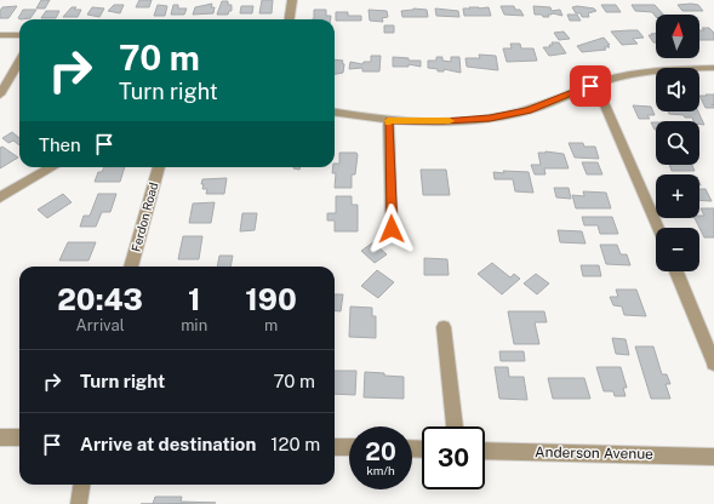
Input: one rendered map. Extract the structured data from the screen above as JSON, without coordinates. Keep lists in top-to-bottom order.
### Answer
{
  "streets": {
    "street": ["Ferdon Road", "Anderson Avenue"]
  },
  "north": "top",
  "page": {
    "map_buttons": ["+", "−"],
    "turn": ["70 m", "Turn right"],
    "then": "Then",
    "eta": [
      "20:43",
      "Arrival",
      "1",
      "min",
      "190",
      "m"
    ],
    "list": [
      {
        "name": "Turn right",
        "value": "70 m"
      },
      {
        "name": "Arrive at destination",
        "value": "120 m"
      }
    ],
    "speed": "20 km/h",
    "limit": "30"
  }
}
